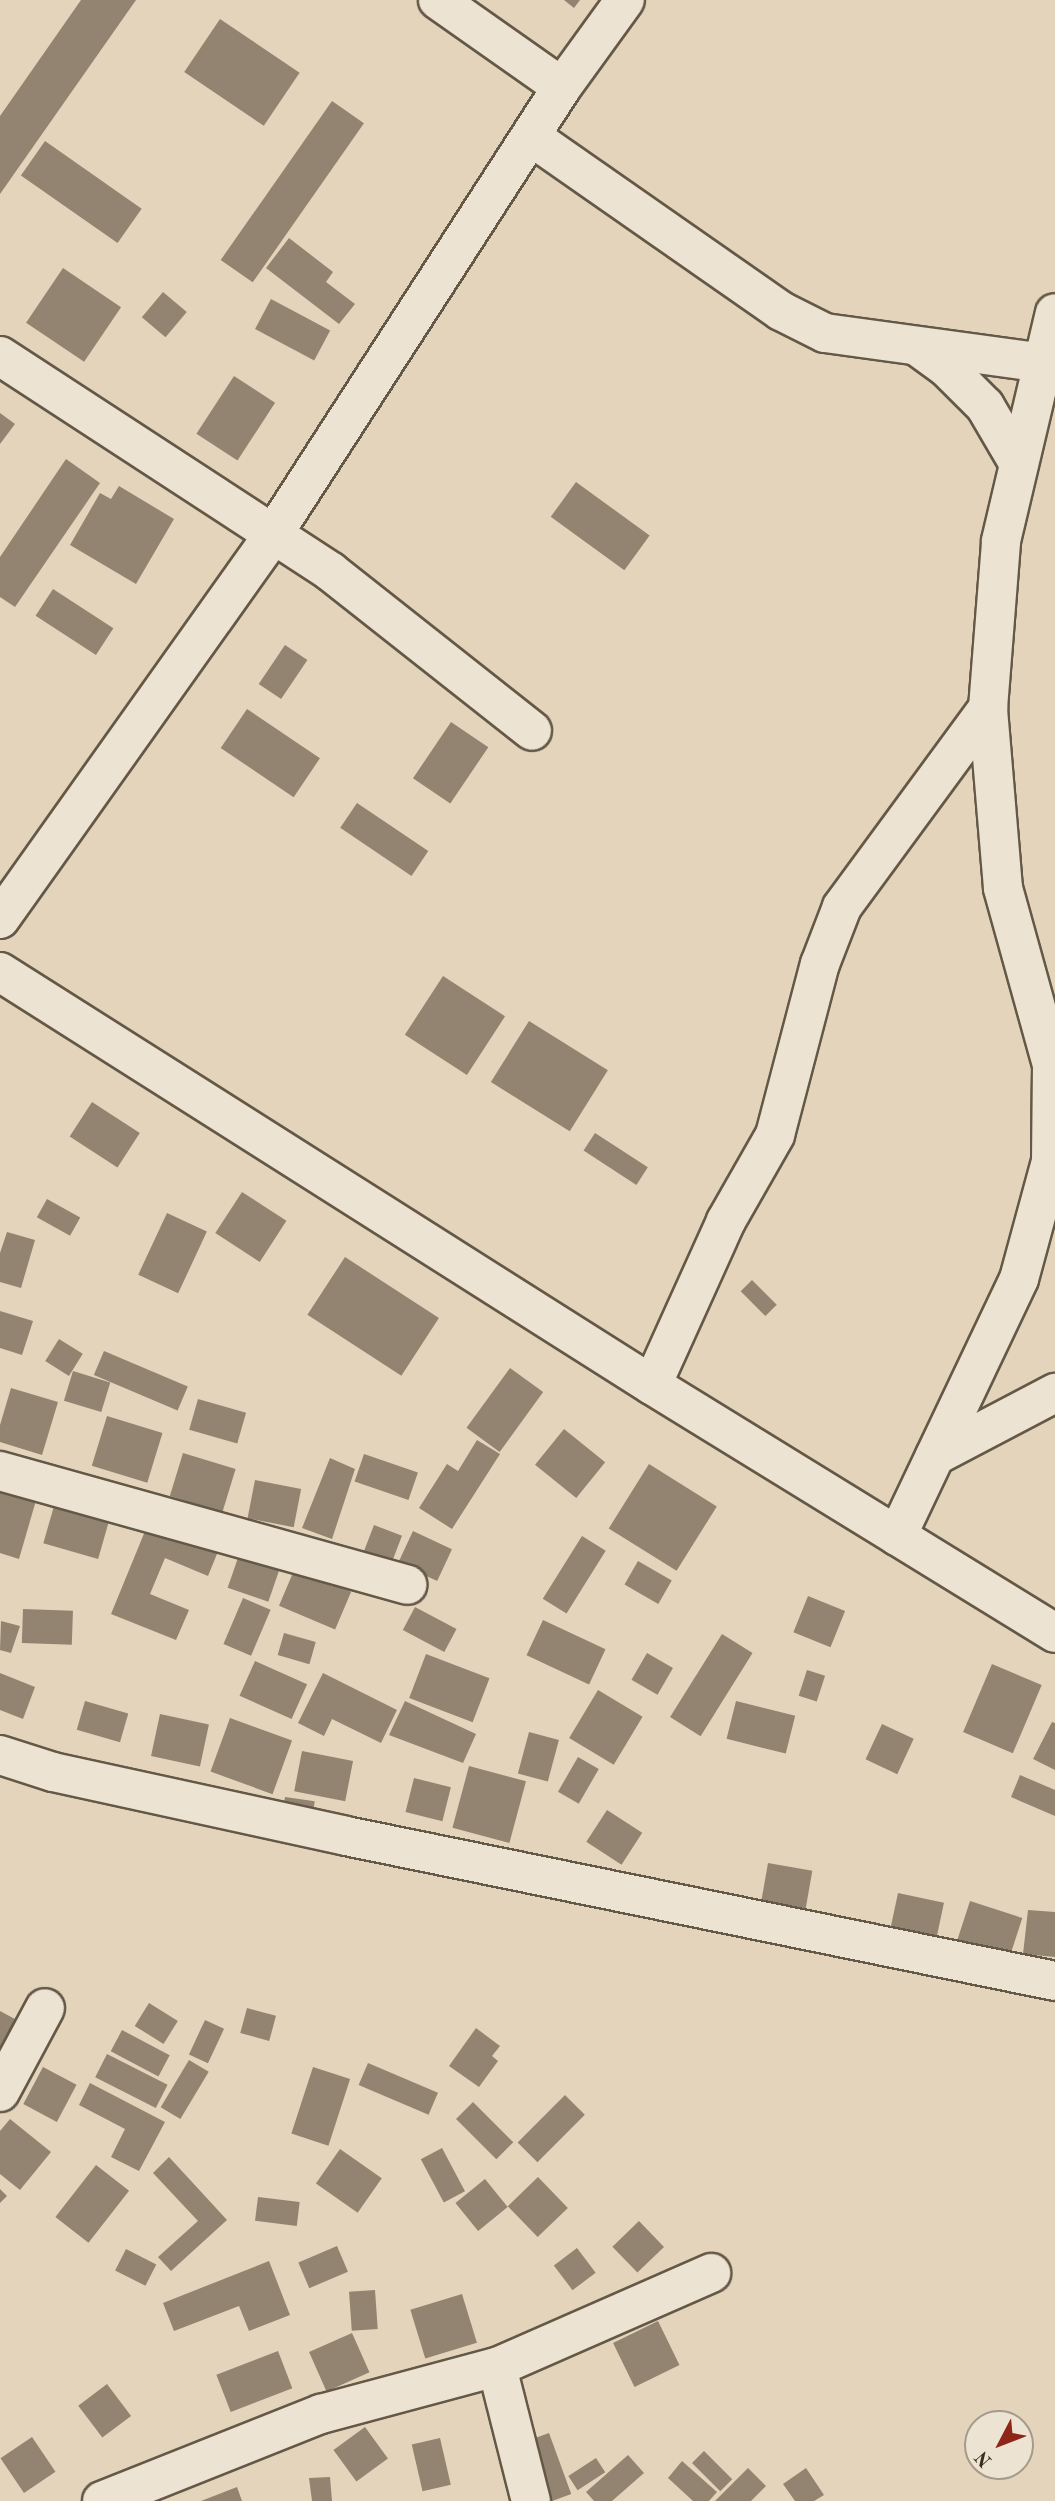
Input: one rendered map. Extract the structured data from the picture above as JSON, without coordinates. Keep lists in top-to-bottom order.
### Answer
{
  "north": "bottom left"
}
